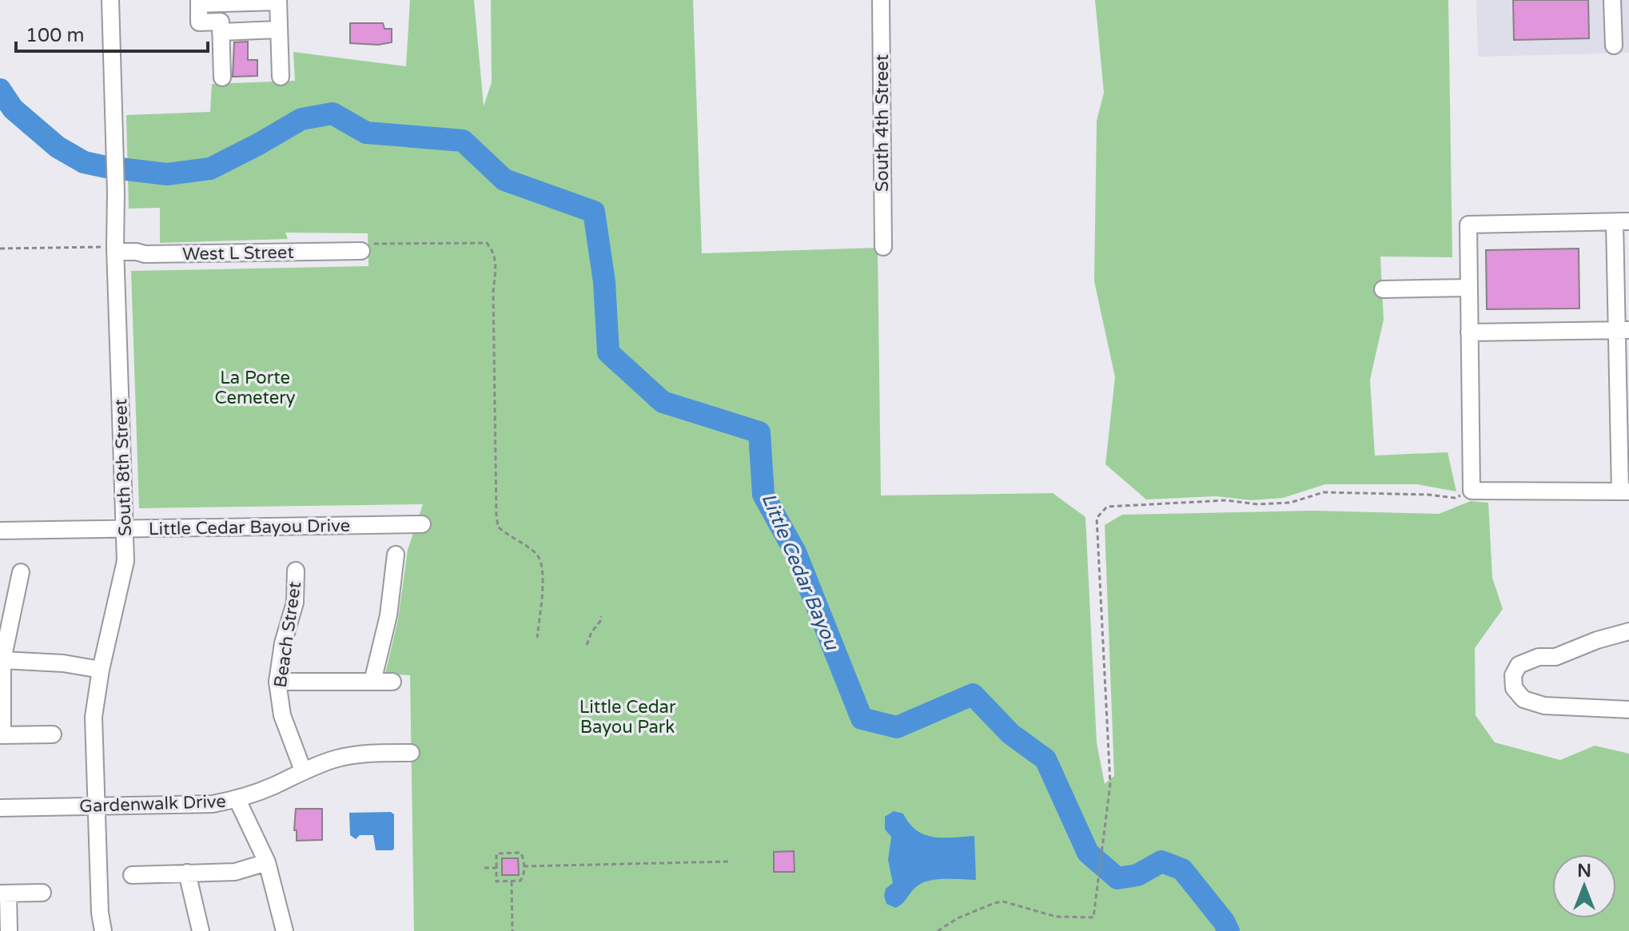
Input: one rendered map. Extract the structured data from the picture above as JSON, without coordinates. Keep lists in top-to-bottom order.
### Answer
{
  "streets": {
    "street": [
      "South 4th Street",
      "West L Street",
      "South 8th Street",
      "Little Cedar Bayou Drive",
      "Beach Street",
      "Gardenwalk Drive"
    ]
  },
  "crossings": [
    ["West L Street", "South 8th Street"],
    ["South 8th Street", "Little Cedar Bayou Drive"],
    ["South 8th Street", "Gardenwalk Drive"],
    ["Beach Street", "Gardenwalk Drive"]
  ],
  "water": ["Little Cedar Bayou"],
  "parks": ["La Porte Cemetery", "Little Cedar Bayou Park"],
  "scale_bar": "100 m",
  "north": "top"
}
